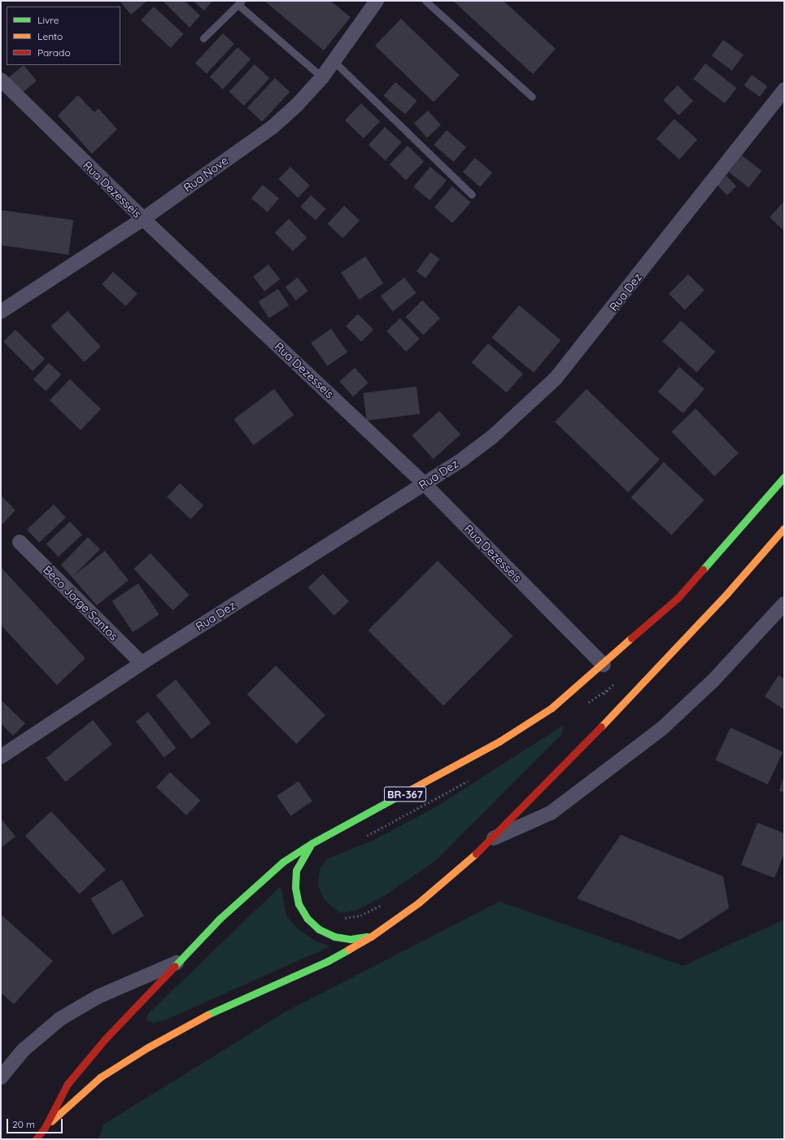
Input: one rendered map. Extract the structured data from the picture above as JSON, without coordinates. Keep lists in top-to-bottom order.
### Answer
{
  "streets": {
    "main road": ["BR-367"],
    "street": [
      "Rua Nove",
      "Rua Dezesseis",
      "Rua Dez",
      "Beco Jorge Santos"
    ]
  },
  "crossings": [
    ["Rua Nove", "Rua Dezesseis"],
    ["Rua Dezesseis", "Rua Dez"],
    ["Rua Dezesseis", "BR-367"],
    ["Rua Dez", "Beco Jorge Santos"]
  ],
  "legend": ["Livre", "Lento", "Parado"],
  "scale_bar": "20 m"
}
